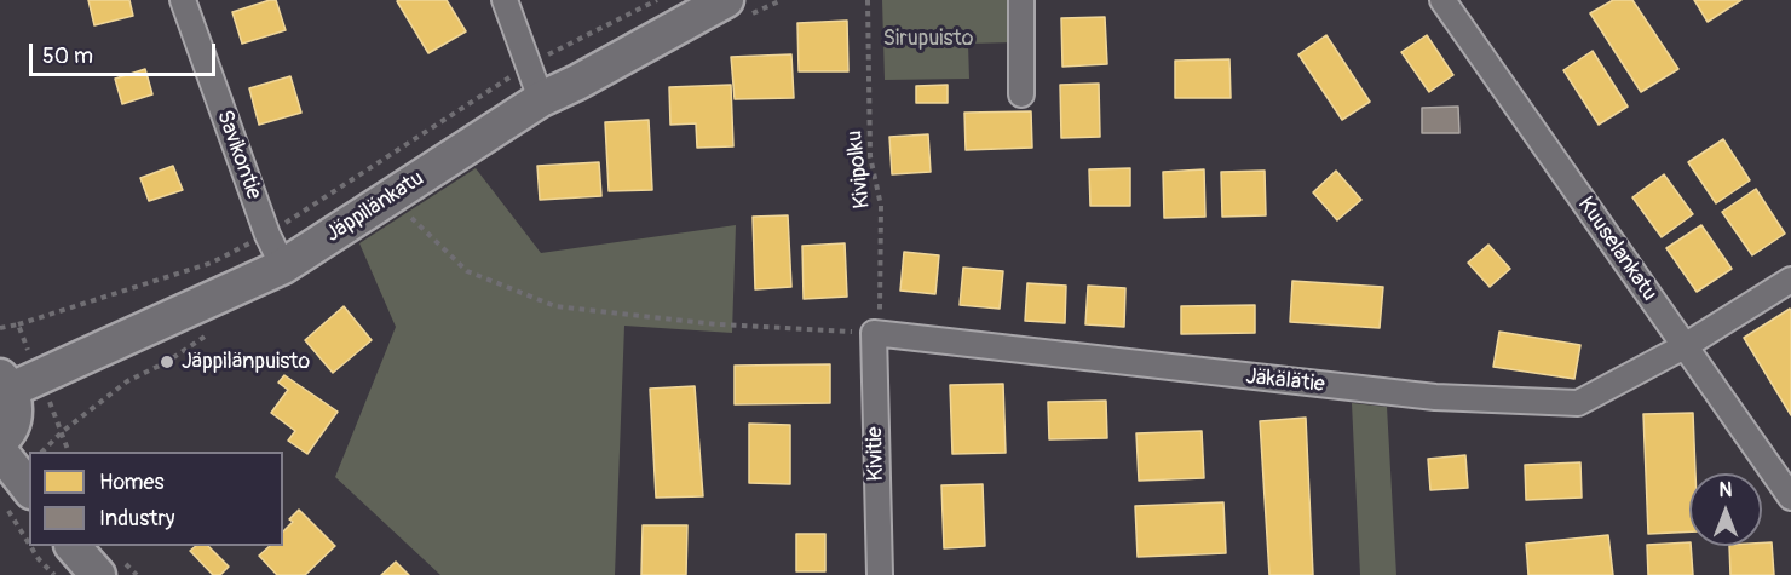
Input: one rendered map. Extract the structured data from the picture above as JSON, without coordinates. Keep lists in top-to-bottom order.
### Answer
{
  "streets": {
    "street": [
      "Savikontie",
      "Jäppilänkatu",
      "Kuuselankatu",
      "Jäkälätie",
      "Kivitie"
    ],
    "path": ["Kivipolku"]
  },
  "crossings": [
    ["Savikontie", "Jäppilänkatu"],
    ["Kivipolku", "Jäkälätie"],
    ["Kivipolku", "Kivitie"],
    ["Kuuselankatu", "Jäkälätie"],
    ["Jäkälätie", "Kivitie"]
  ],
  "parks": ["Sirupuisto"],
  "places": ["Jäppilänpuisto"],
  "legend": ["Homes", "Industry"],
  "scale_bar": "50 m",
  "north": "top"
}
